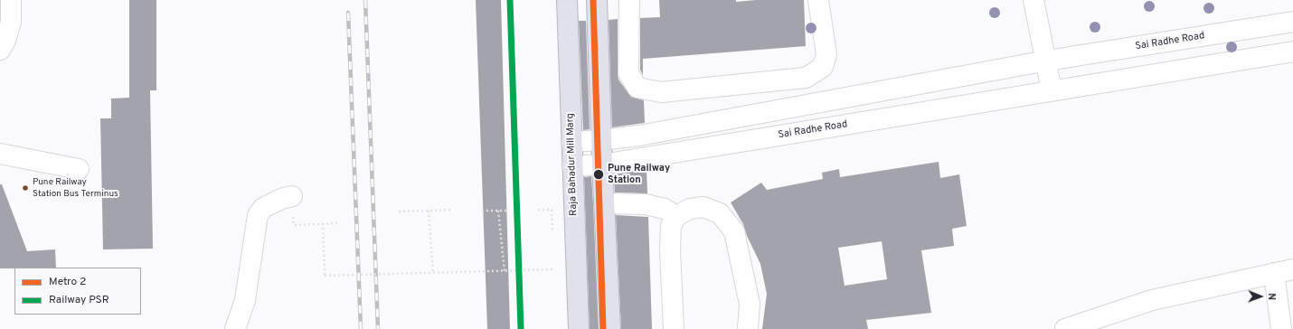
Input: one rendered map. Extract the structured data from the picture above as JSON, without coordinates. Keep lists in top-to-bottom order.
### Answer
{
  "streets": {
    "highway": ["Raja Bahadur Mill Marg"],
    "street": ["Sai Radhe Road"]
  },
  "crossings": [
    ["Sai Radhe Road", "Raja Bahadur Mill Marg"]
  ],
  "places": ["Pune Railway Station", "Pune Railway Station Bus Terminus"],
  "lines": ["metro line 2", "rail line PSR"],
  "legend": ["Metro 2", "Railway PSR"],
  "north": "right"
}
